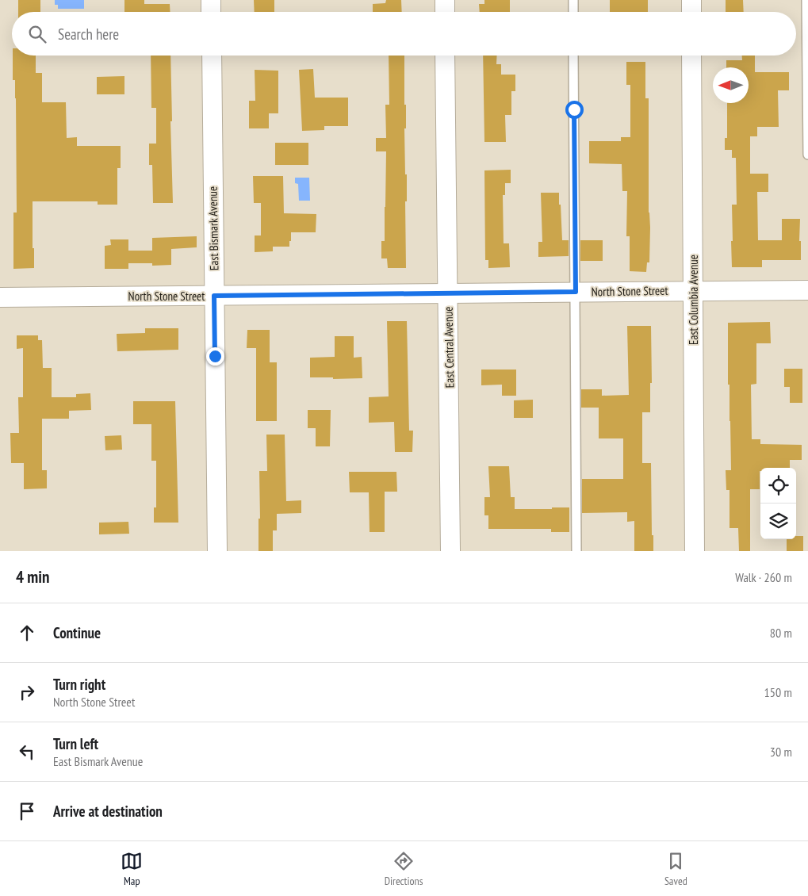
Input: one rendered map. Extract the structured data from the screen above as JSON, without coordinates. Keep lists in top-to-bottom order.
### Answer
{
  "streets": {
    "street": [
      "East Bismark Avenue",
      "North Stone Street",
      "East Columbia Avenue",
      "East Central Avenue"
    ]
  },
  "crossings": [
    ["East Bismark Avenue", "North Stone Street"],
    ["North Stone Street", "East Columbia Avenue"],
    ["North Stone Street", "East Central Avenue"]
  ],
  "north": "left",
  "page": {
    "search": "Search here",
    "heading": ["4 min", "Walk · 260 m"],
    "list": [
      ["Continue", "80 m"],
      ["Turn right", "North Stone Street", "150 m"],
      ["Turn left", "East Bismark Avenue", "30 m"],
      "Arrive at destination"
    ],
    "nav": ["Map", "Directions", "Saved"]
  }
}
